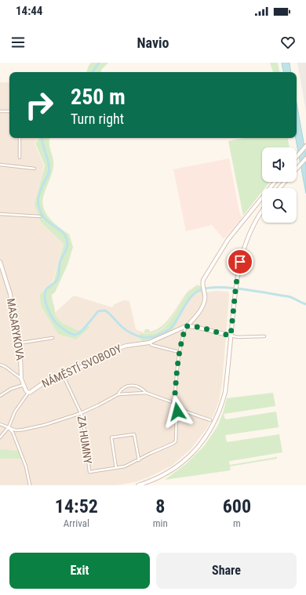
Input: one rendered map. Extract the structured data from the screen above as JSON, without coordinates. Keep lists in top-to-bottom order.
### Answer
{
  "streets": {
    "street": ["MASARYKOVA", "NÁMĚSTÍ SVOBODY", "ZA HUMNY"]
  },
  "crossings": [
    ["MASARYKOVA", "NÁMĚSTÍ SVOBODY"],
    ["NÁMĚSTÍ SVOBODY", "ZA HUMNY"]
  ],
  "page": {
    "status": "14:44",
    "header": "Navio",
    "turn": ["250 m", "Turn right"],
    "eta": [
      "14:52",
      "Arrival",
      "8",
      "min",
      "600",
      "m"
    ],
    "buttons": ["Exit", "Share"]
  }
}
